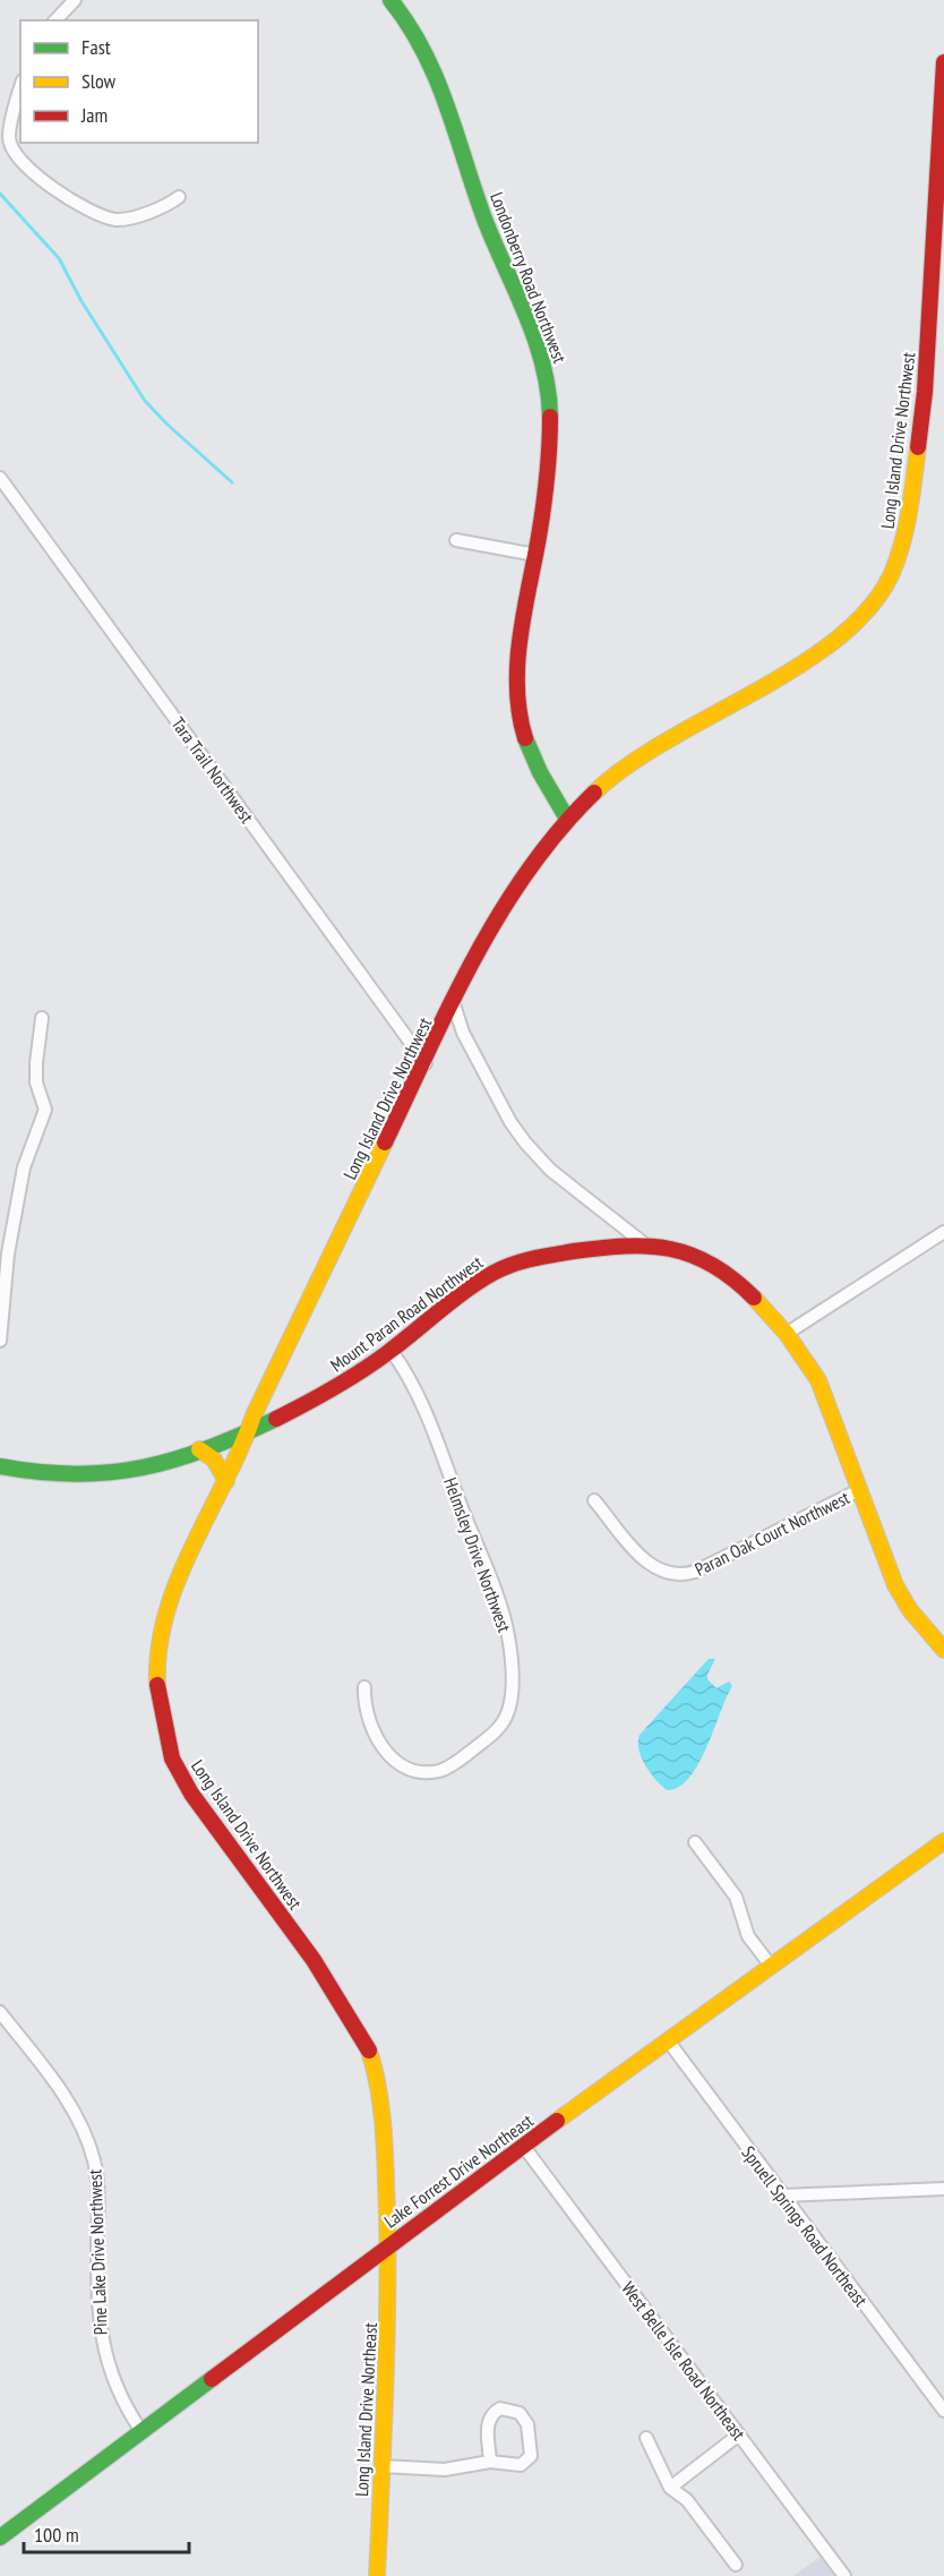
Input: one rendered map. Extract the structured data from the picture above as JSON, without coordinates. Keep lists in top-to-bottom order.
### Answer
{
  "streets": {
    "street": [
      "Londonberry Road Northwest",
      "Long Island Drive Northwest",
      "Tara Trail Northwest",
      "Mount Paran Road Northwest",
      "Paran Oak Court Northwest",
      "Helmsley Drive Northwest",
      "Lake Forrest Drive Northeast",
      "Spruell Springs Road Northeast",
      "Pine Lake Drive Northwest",
      "West Belle Isle Road Northeast",
      "Long Island Drive Northeast"
    ]
  },
  "crossings": [
    ["Londonberry Road Northwest", "Long Island Drive Northwest"],
    ["Long Island Drive Northwest", "Tara Trail Northwest"],
    ["Long Island Drive Northwest", "Mount Paran Road Northwest"],
    ["Long Island Drive Northwest", "Lake Forrest Drive Northeast"],
    ["Long Island Drive Northwest", "Long Island Drive Northeast"],
    ["Mount Paran Road Northwest", "Paran Oak Court Northwest"],
    ["Mount Paran Road Northwest", "Helmsley Drive Northwest"],
    ["Lake Forrest Drive Northeast", "Spruell Springs Road Northeast"],
    ["Lake Forrest Drive Northeast", "Pine Lake Drive Northwest"],
    ["Lake Forrest Drive Northeast", "West Belle Isle Road Northeast"],
    ["Lake Forrest Drive Northeast", "Long Island Drive Northeast"]
  ],
  "legend": ["Fast", "Slow", "Jam"],
  "scale_bar": "100 m"
}
